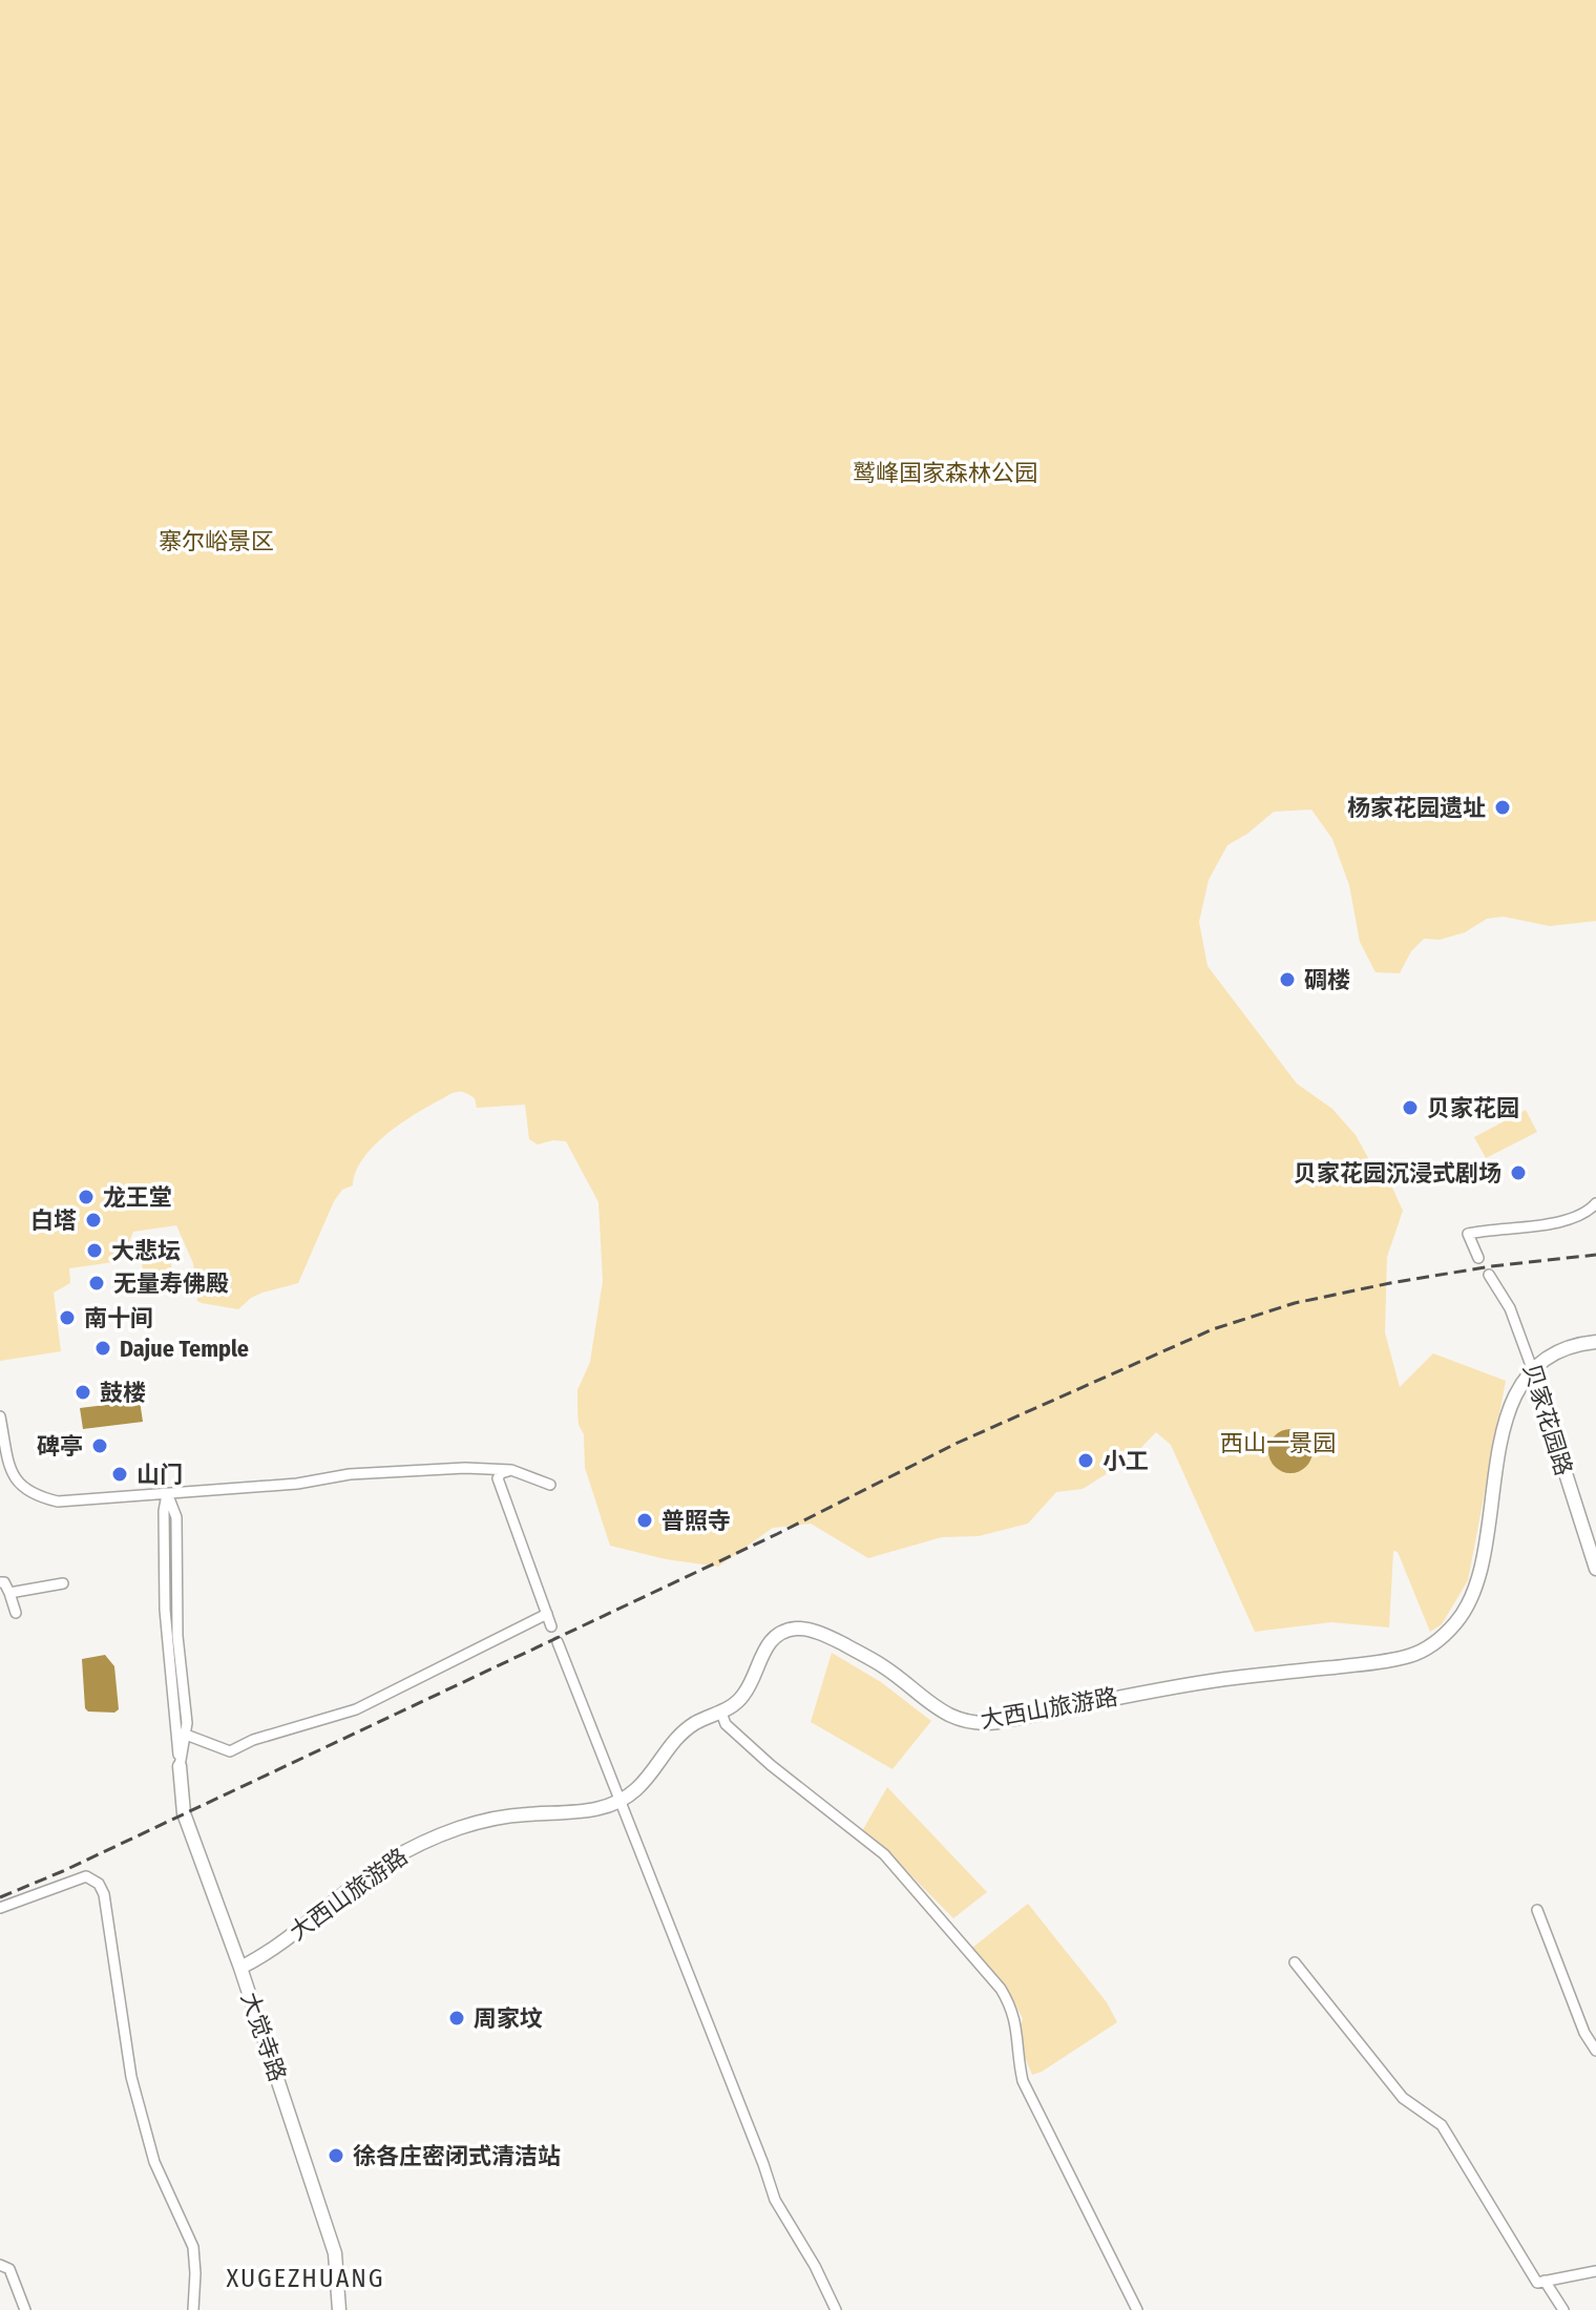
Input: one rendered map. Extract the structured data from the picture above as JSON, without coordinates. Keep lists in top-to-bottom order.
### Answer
{
  "streets": {
    "street": ["贝家花园路", "大西山旅游路", "大觉寺路"]
  },
  "crossings": [
    ["贝家花园路", "大西山旅游路"],
    ["大西山旅游路", "大觉寺路"]
  ],
  "districts": ["XUGEZHUANG"],
  "parks": ["鹫峰国家森林公园", "寨尔峪景区", "西山一景园"],
  "places": [
    "杨家花园遗址",
    "碉楼",
    "贝家花园",
    "贝家花园沉浸式剧场",
    "龙王堂",
    "白塔",
    "大悲坛",
    "无量寿佛殿",
    "南十间",
    "Dajue Temple",
    "鼓楼",
    "碑亭",
    "小工",
    "山门",
    "普照寺",
    "周家坟",
    "徐各庄密闭式清洁站"
  ]
}
